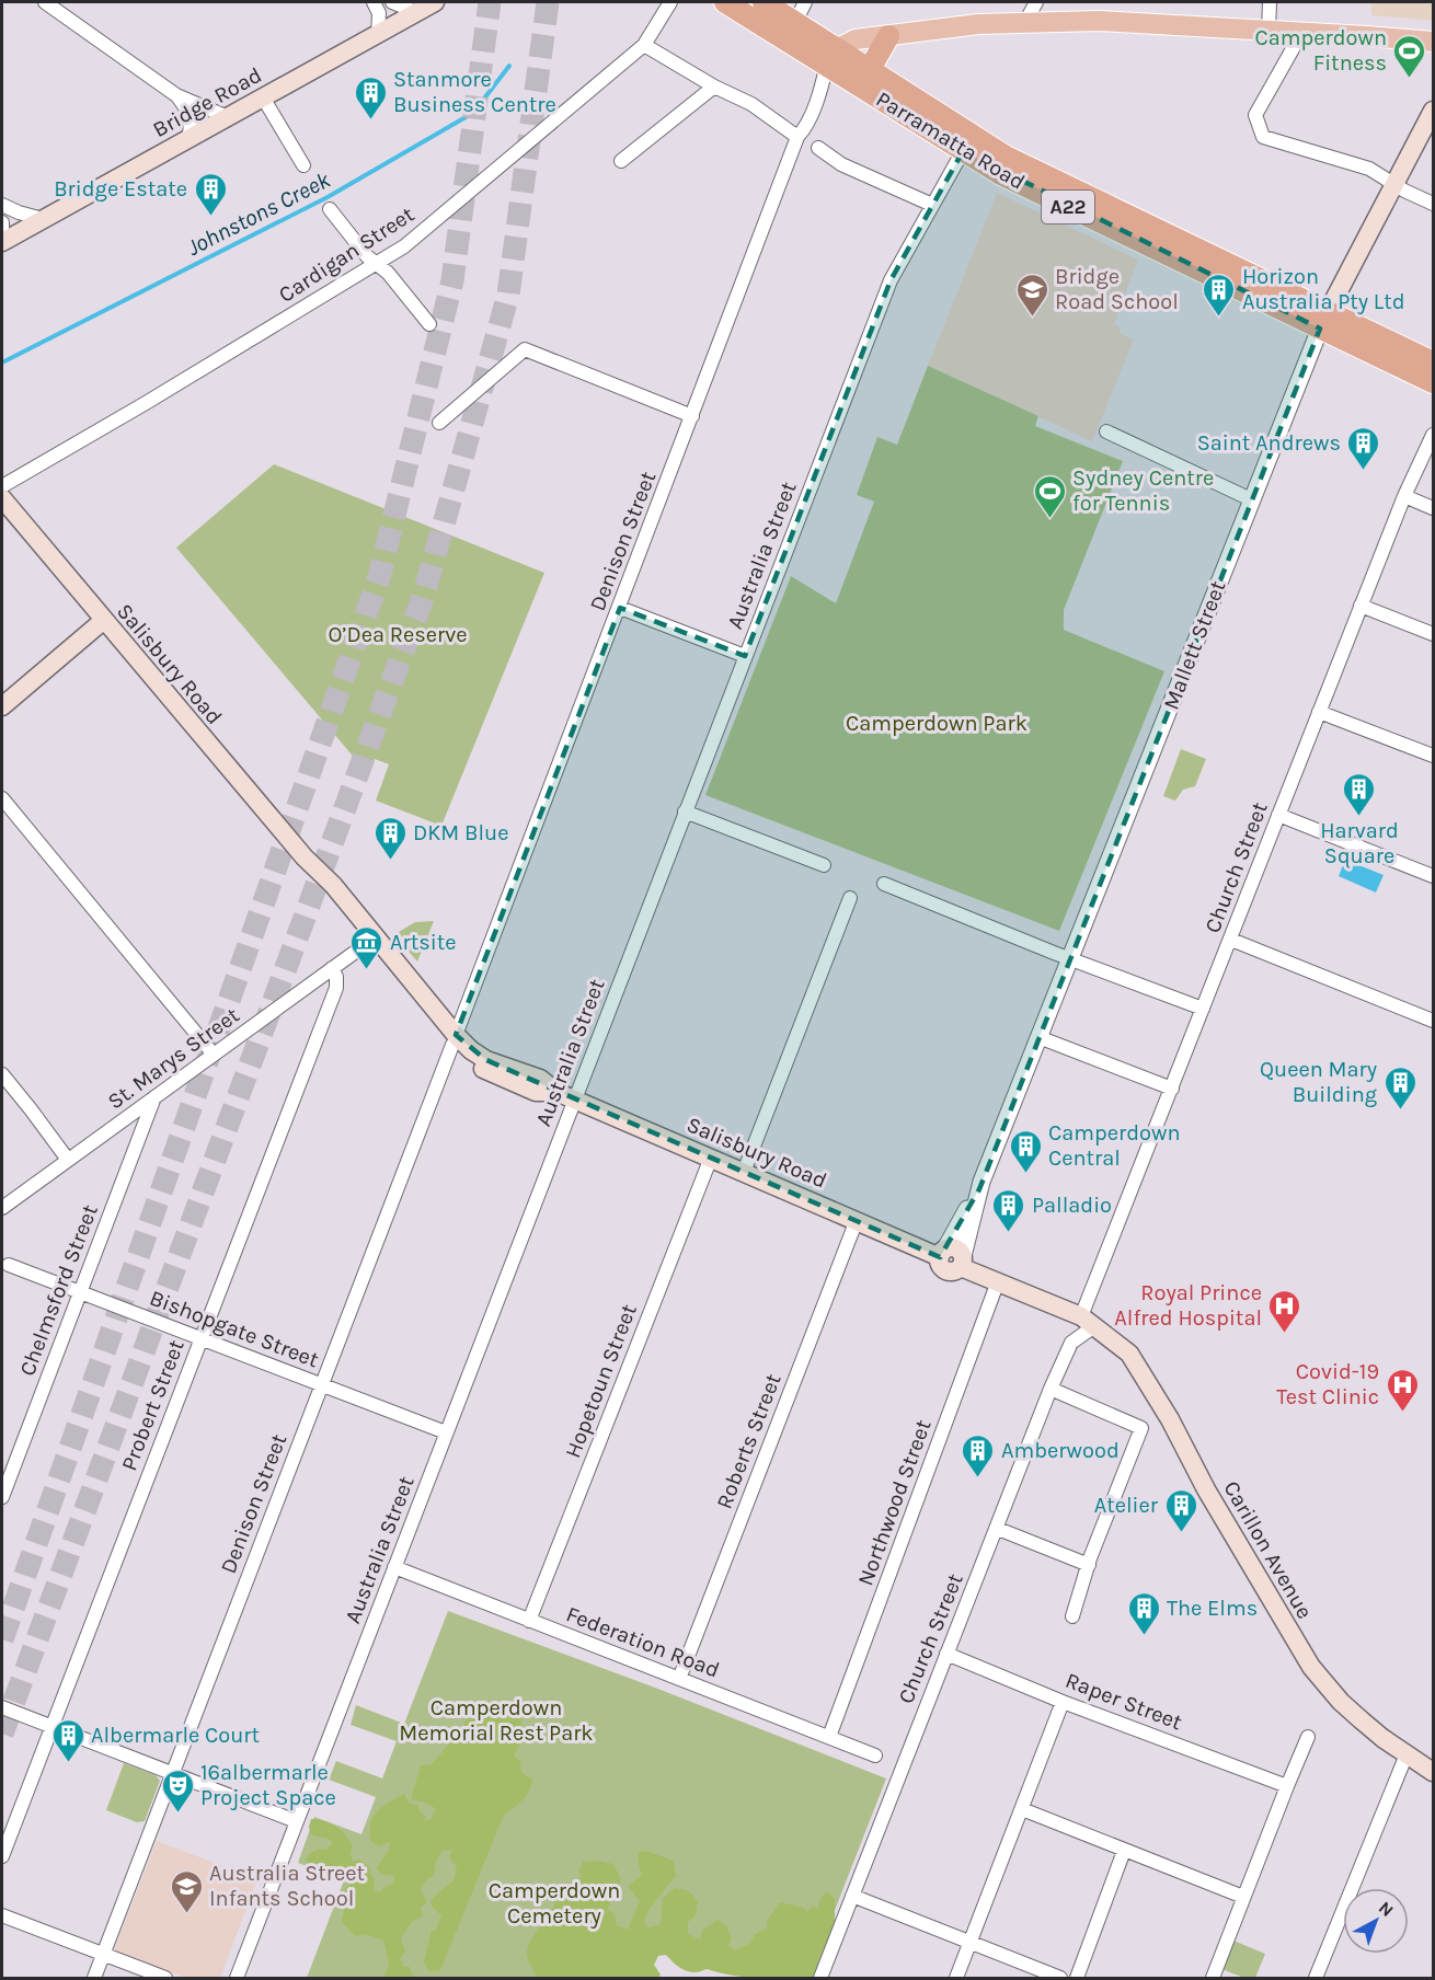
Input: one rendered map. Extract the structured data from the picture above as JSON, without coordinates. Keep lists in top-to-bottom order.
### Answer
{
  "streets": {
    "highway": ["Parramatta Road", "A22"],
    "main road": [
      "Bridge Road",
      "Mallett Street",
      "Salisbury Road",
      "Carillon Avenue"
    ],
    "street": [
      "Cardigan Street",
      "Denison Street",
      "Australia Street",
      "Church Street",
      "St. Marys Street",
      "Chelmsford Street",
      "Bishopgate Street",
      "Hopetoun Street",
      "Probert Street",
      "Roberts Street",
      "Northwood Street",
      "Federation Road",
      "Raper Street"
    ]
  },
  "crossings": [
    ["Parramatta Road", "Denison Street"],
    ["Parramatta Road", "Australia Street"],
    ["Parramatta Road", "Mallett Street"],
    ["Denison Street", "Salisbury Road"],
    ["Denison Street", "Bishopgate Street"],
    ["Australia Street", "Salisbury Road"],
    ["Australia Street", "Bishopgate Street"],
    ["Australia Street", "Federation Road"],
    ["Mallett Street", "Salisbury Road"],
    ["Salisbury Road", "St. Marys Street"],
    ["Salisbury Road", "Hopetoun Street"],
    ["Salisbury Road", "Roberts Street"],
    ["Church Street", "Carillon Avenue"],
    ["Church Street", "Raper Street"],
    ["St. Marys Street", "Chelmsford Street"],
    ["St. Marys Street", "Probert Street"],
    ["Chelmsford Street", "Bishopgate Street"],
    ["Bishopgate Street", "Probert Street"],
    ["Hopetoun Street", "Federation Road"],
    ["Roberts Street", "Federation Road"],
    ["Northwood Street", "Federation Road"]
  ],
  "water": ["Johnstons Creek"],
  "parks": [
    "O’Dea Reserve",
    "Camperdown Park",
    "Camperdown Memorial Rest Park",
    "Camperdown Cemetery"
  ],
  "places": {
    "sports": ["Camperdown Fitness", "Sydney Centre for Tennis"],
    "building": [
      "Stanmore Business Centre",
      "Bridge Estate",
      "Horizon Australia Pty Ltd",
      "Saint Andrews",
      "Harvard Square",
      "DKM Blue",
      "Queen Mary Building",
      "Camperdown Central",
      "Palladio",
      "Amberwood",
      "Atelier",
      "The Elms",
      "Albermarle Court"
    ],
    "school or university": ["Bridge Road School", "Australia Street Infants School"],
    "museum": ["Artsite"],
    "hospital": ["Royal Prince Alfred Hospital", "Covid-19 Test Clinic"],
    "theatre": ["16albermarle Project Space"]
  },
  "north": "top right"
}
